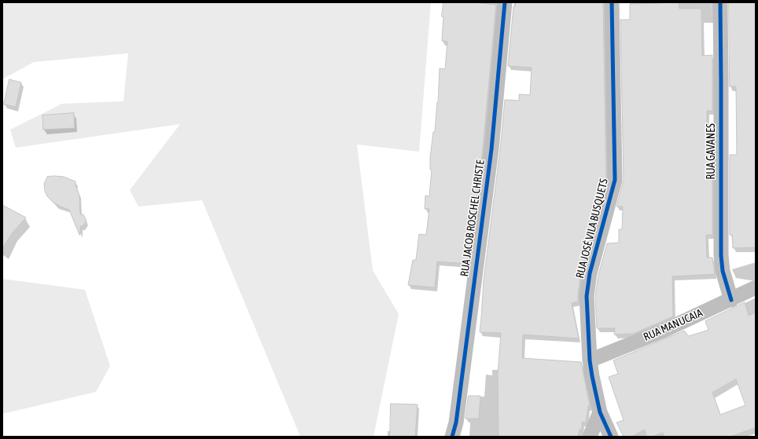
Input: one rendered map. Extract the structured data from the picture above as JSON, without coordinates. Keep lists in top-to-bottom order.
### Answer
{
  "streets": {
    "street": [
      "RUA GAVANES",
      "RUA JACOB ROSCHEL CHRISTE",
      "RUA JOSÉ VILA BUSQUETS",
      "RUA MANUCAIA"
    ]
  },
  "crossings": [
    ["RUA GAVANES", "RUA MANUCAIA"],
    ["RUA JOSÉ VILA BUSQUETS", "RUA MANUCAIA"]
  ]
}
